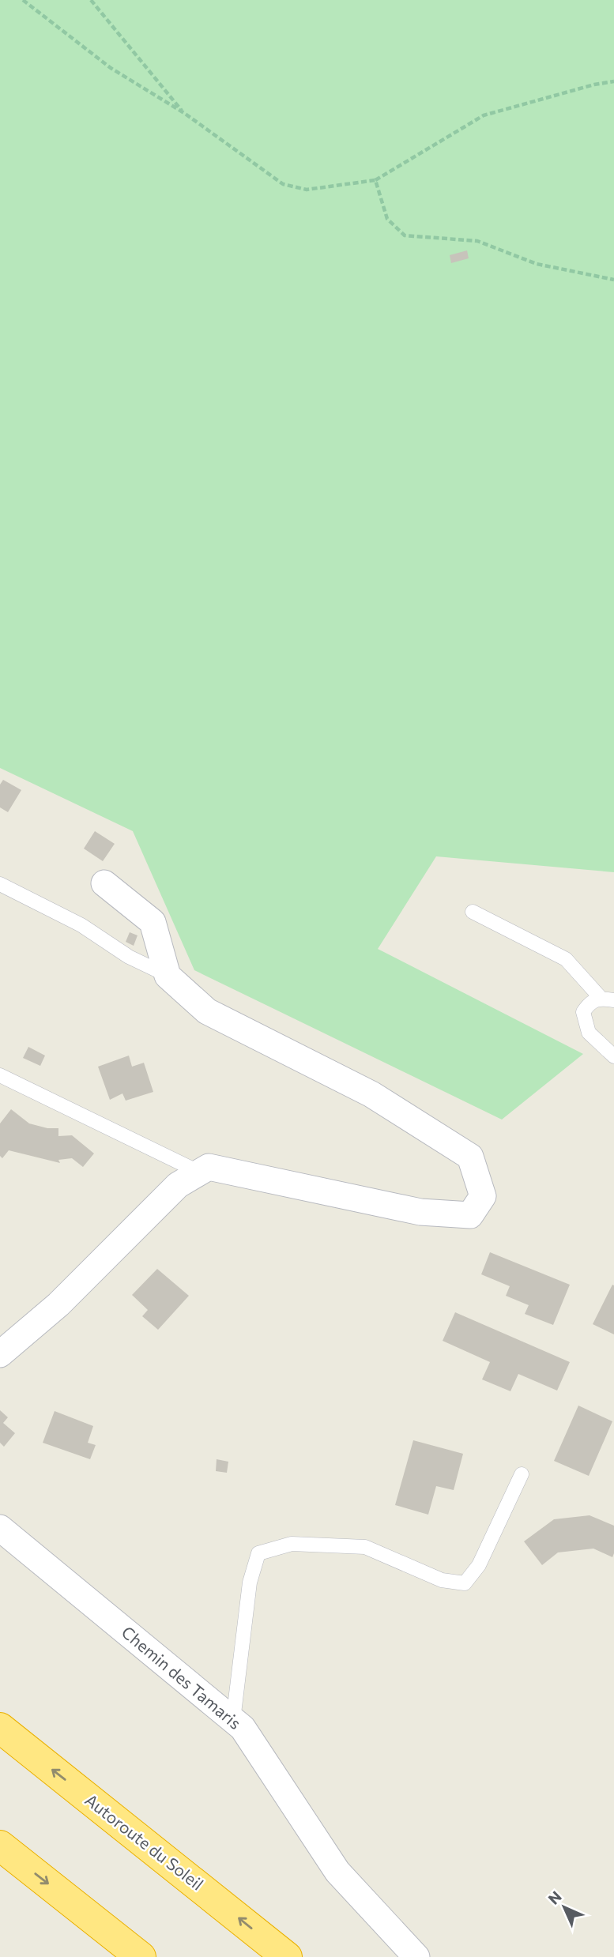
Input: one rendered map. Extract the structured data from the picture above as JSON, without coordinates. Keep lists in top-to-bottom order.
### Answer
{
  "streets": {
    "highway": ["Autoroute du Soleil"],
    "street": ["Chemin des Tamaris"]
  },
  "north": "top left"
}
